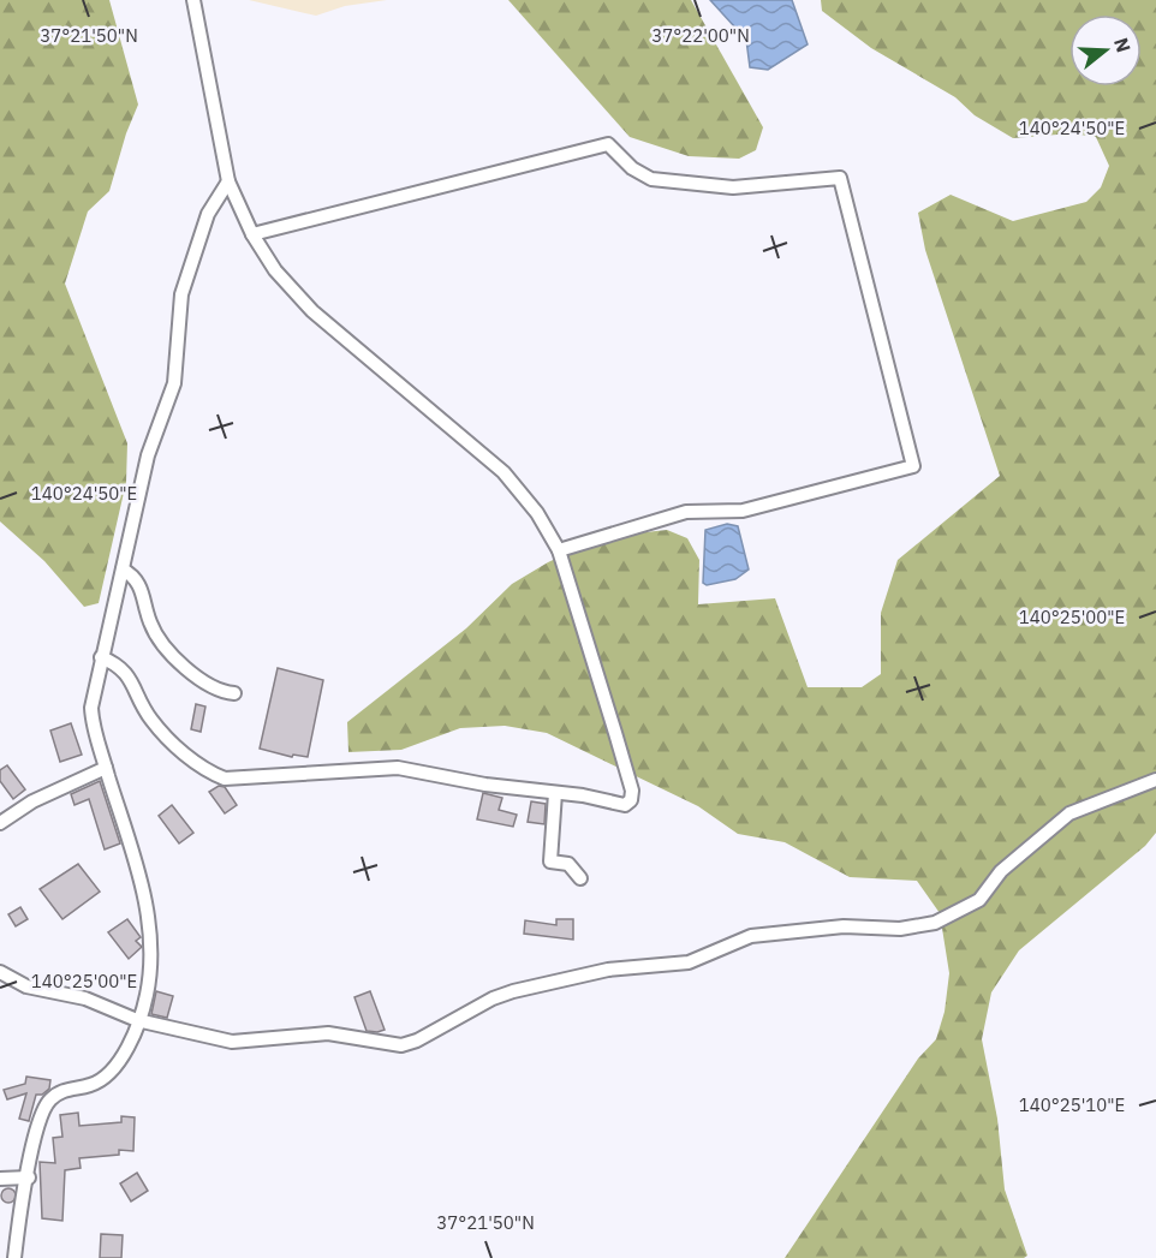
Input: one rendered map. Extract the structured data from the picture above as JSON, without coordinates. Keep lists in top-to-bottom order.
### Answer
{
  "north": "right",
  "coordinates": [
    "37°21'50\"N",
    "37°22'00\"N",
    "140°24'50\"E",
    "140°25'00\"E",
    "140°25'10\"E"
  ]
}
